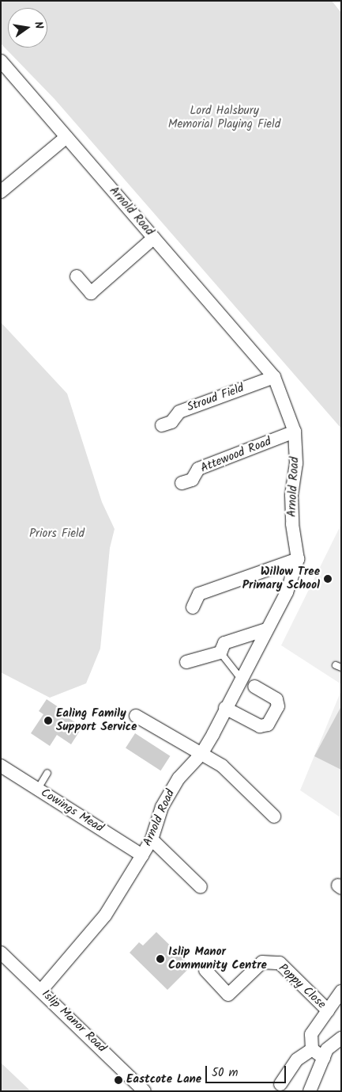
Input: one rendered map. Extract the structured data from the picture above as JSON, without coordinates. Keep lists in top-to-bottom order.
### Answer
{
  "streets": {
    "street": [
      "Arnold Road",
      "Stroud Field",
      "Attewood Road",
      "Cowings Mead",
      "Poppy Close",
      "Islip Manor Road"
    ]
  },
  "crossings": [
    ["Arnold Road", "Stroud Field"],
    ["Arnold Road", "Attewood Road"],
    ["Arnold Road", "Cowings Mead"],
    ["Arnold Road", "Islip Manor Road"]
  ],
  "parks": ["Lord Halsbury Memorial Playing Field", "Priors Field"],
  "places": [
    "Willow Tree Primary School",
    "Ealing Family Support Service",
    "Islip Manor Community Centre",
    "Eastcote Lane"
  ],
  "scale_bar": "50 m",
  "north": "right"
}
